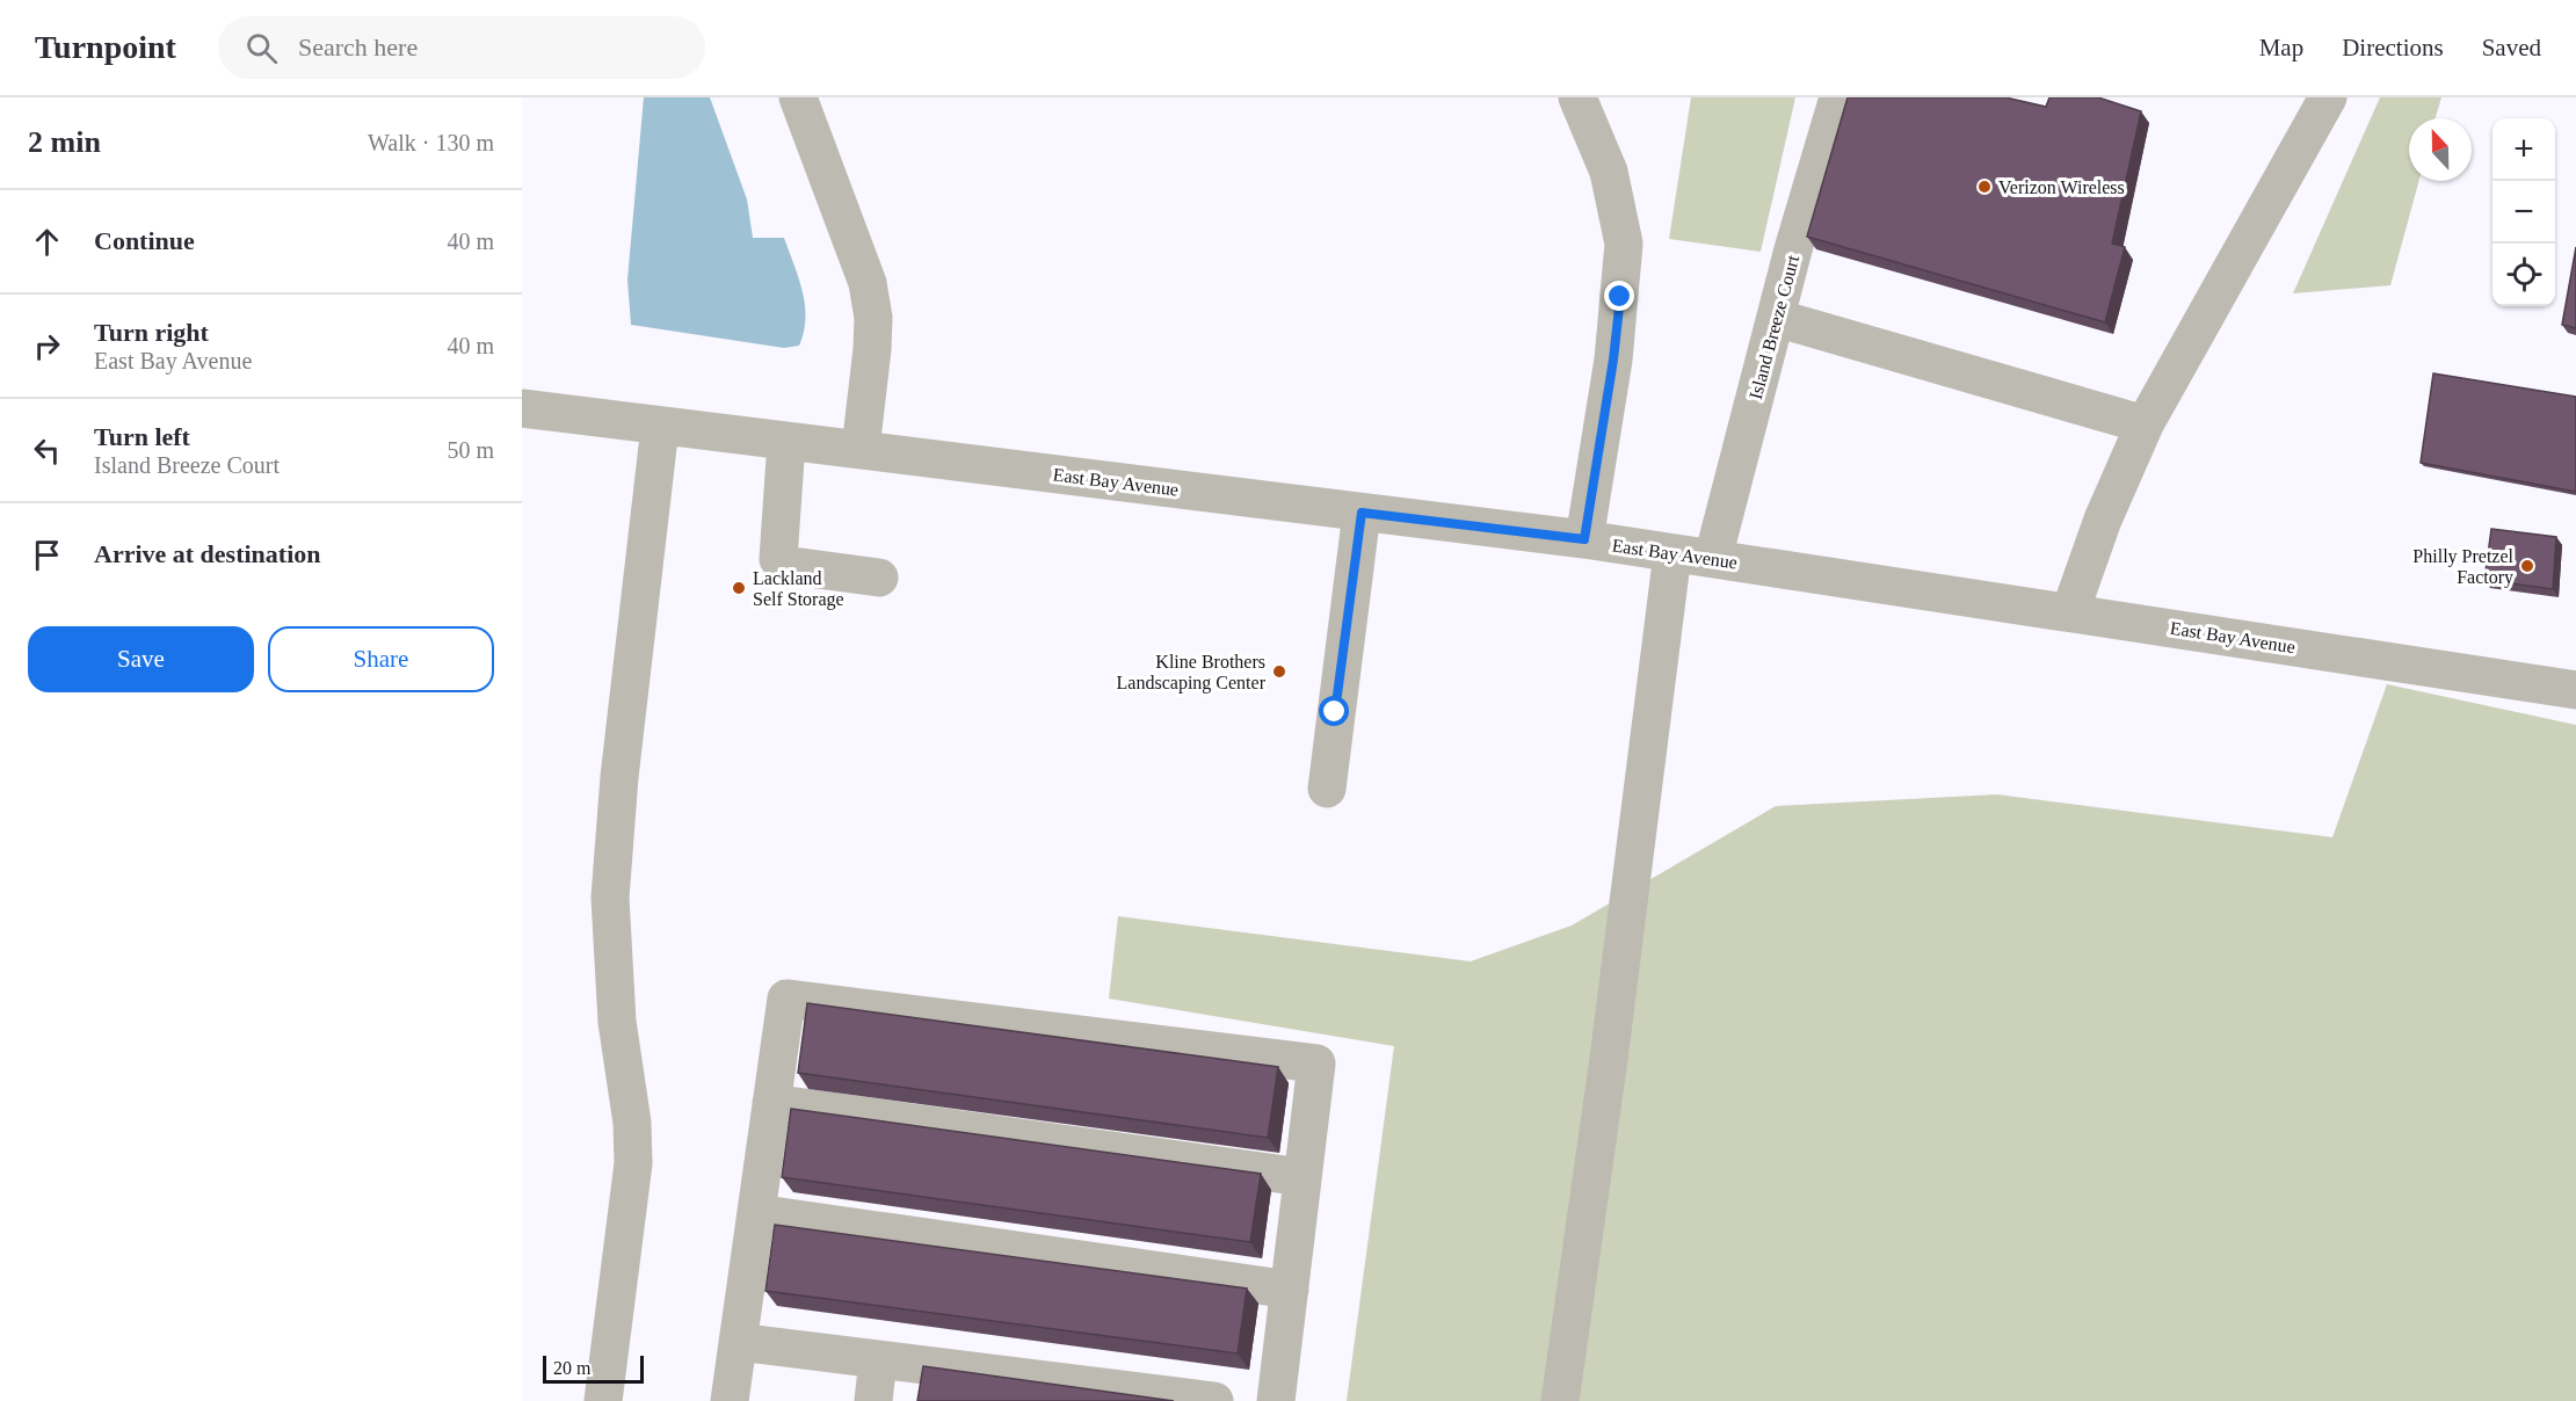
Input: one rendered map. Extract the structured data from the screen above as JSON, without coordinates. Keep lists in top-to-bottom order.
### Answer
{
  "streets": {
    "street": ["Island Breeze Court", "East Bay Avenue"]
  },
  "crossings": [
    ["Island Breeze Court", "East Bay Avenue"]
  ],
  "places": [
    "Verizon Wireless",
    "Philly Pretzel Factory",
    "Lackland Self Storage",
    "Kline Brothers Landscaping Center"
  ],
  "scale_bar": "20 m",
  "north": "top",
  "page": {
    "header": "Turnpoint",
    "search": "Search here",
    "nav": ["Map", "Directions", "Saved"],
    "heading": ["2 min", "Walk · 130 m"],
    "map_buttons": ["+", "−"],
    "list": [
      ["Continue", "40 m"],
      ["Turn right", "East Bay Avenue", "40 m"],
      ["Turn left", "Island Breeze Court", "50 m"],
      "Arrive at destination"
    ],
    "buttons": ["Save", "Share"],
    "scale": "20 m"
  }
}
